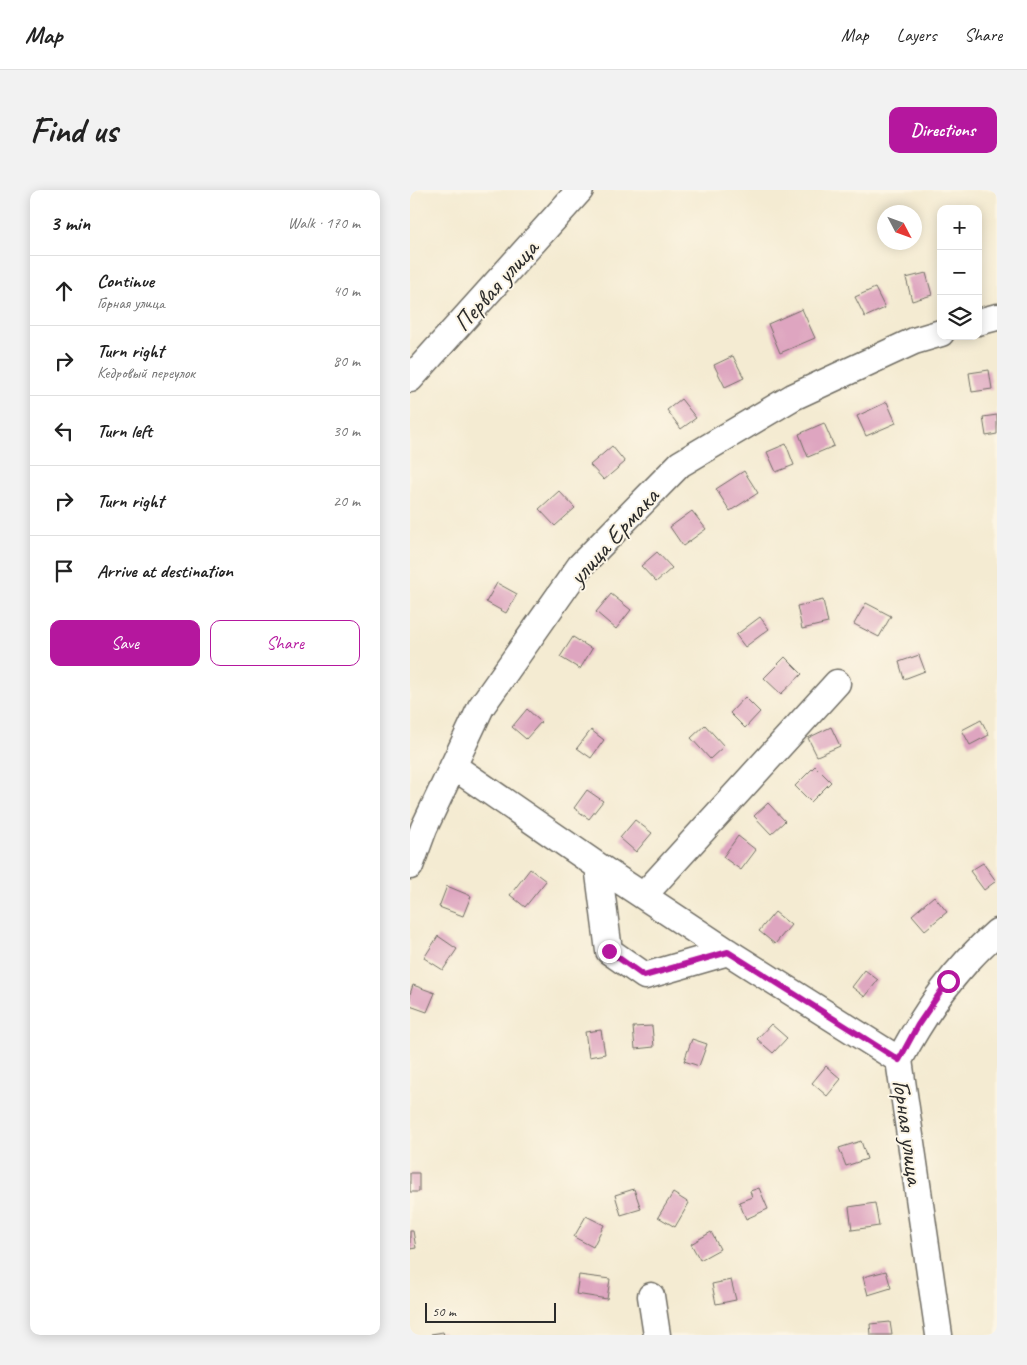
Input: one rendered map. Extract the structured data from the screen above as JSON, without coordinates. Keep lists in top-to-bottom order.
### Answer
{
  "streets": {
    "street": ["Первая улица", "улица Ермака", "Горная улица"]
  },
  "scale_bar": "50 m",
  "north": "bottom right",
  "page": {
    "header": "Map",
    "nav": ["Map", "Layers", "Share"],
    "buttons": [
      "Directions",
      ["Save", "Share"]
    ],
    "title": "Find us",
    "heading": ["3 min", "Walk · 170 m"],
    "map_buttons": ["+", "−"],
    "list": [
      ["Continue", "Горная улица", "40 m"],
      ["Turn right", "Кедровый переулок", "80 m"],
      ["Turn left", "30 m"],
      ["Turn right", "20 m"],
      "Arrive at destination"
    ],
    "scale": "50 m"
  }
}
